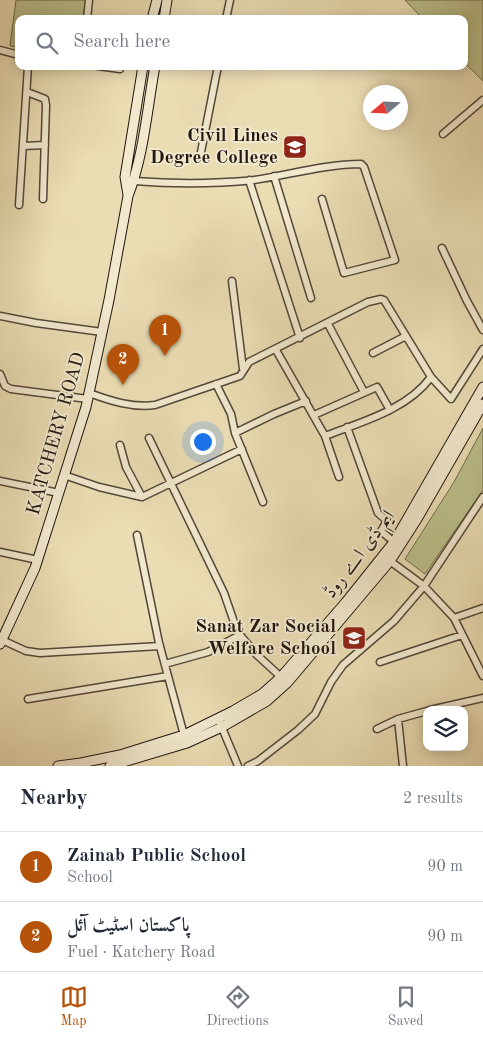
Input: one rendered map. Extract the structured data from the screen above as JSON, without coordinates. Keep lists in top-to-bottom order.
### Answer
{
  "streets": {
    "main road": ["KATCHERY ROAD", "ایم ڈی اے روڈ"]
  },
  "places": {
    "school or university": ["Civil Lines Degree College", "Sanat Zar Social Welfare School"]
  },
  "north": "left",
  "page": {
    "search": "Search here",
    "pins": ["1", "2"],
    "heading": ["Nearby", "2 results"],
    "list": [
      {
        "mark": "1",
        "name": "Zainab Public School",
        "note": "School",
        "value": "90 m"
      },
      {
        "mark": "2",
        "name": "پاکستان اسٹیٹ آئل",
        "note": "Fuel · Katchery Road",
        "value": "90 m"
      }
    ],
    "nav": ["Map", "Directions", "Saved"]
  }
}
